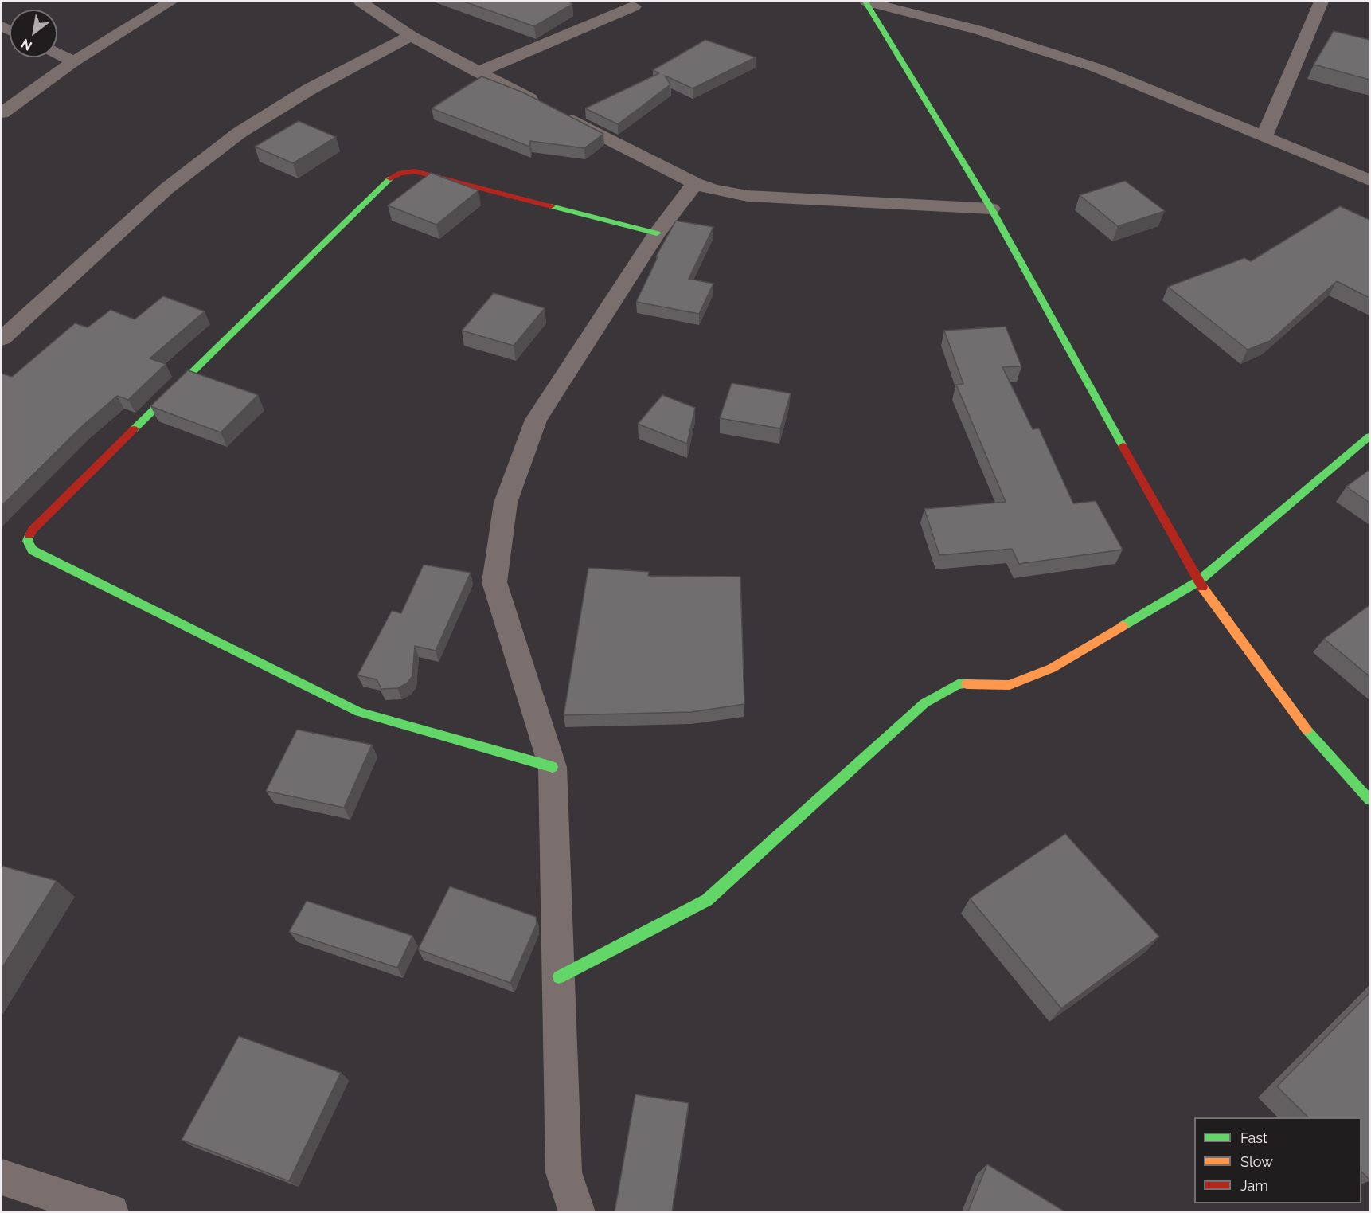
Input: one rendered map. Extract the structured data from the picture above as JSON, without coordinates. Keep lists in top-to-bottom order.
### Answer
{
  "legend": ["Fast", "Slow", "Jam"],
  "north": "bottom left"
}
